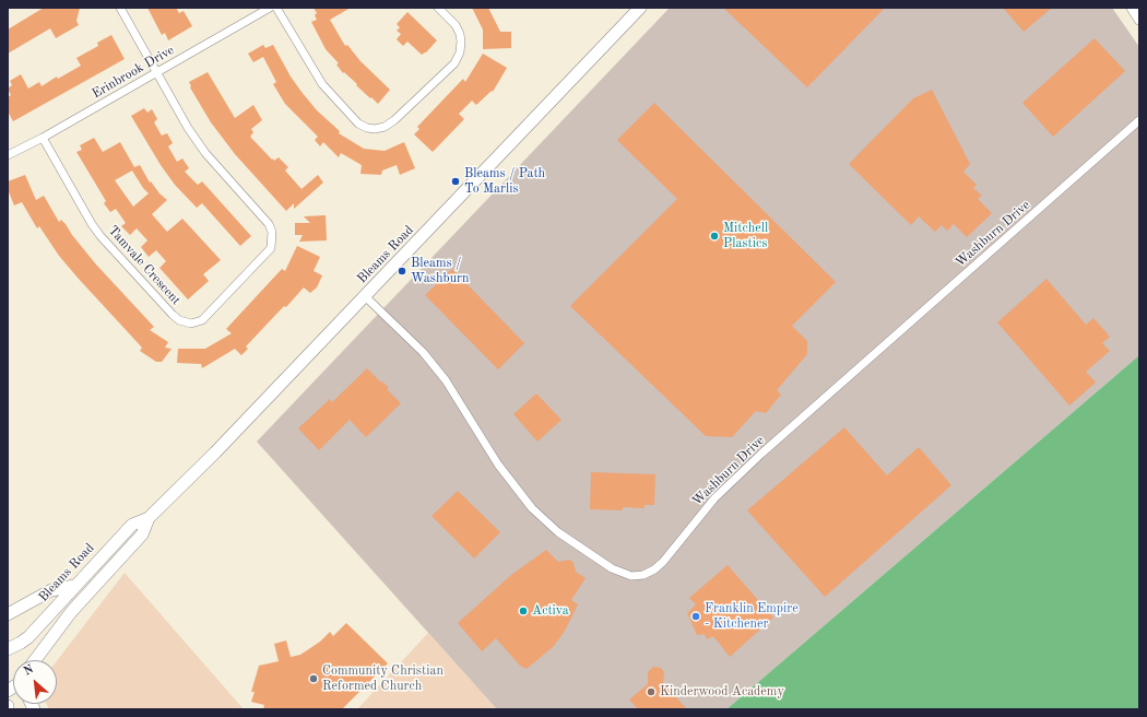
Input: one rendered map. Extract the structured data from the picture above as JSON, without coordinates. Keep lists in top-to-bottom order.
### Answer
{
  "streets": {
    "main road": ["Bleams Road"],
    "street": ["Erinbrook Drive", "Washburn Drive", "Tamvale Crescent"]
  },
  "crossings": [
    ["Erinbrook Drive", "Tamvale Crescent"],
    ["Washburn Drive", "Bleams Road"]
  ],
  "places": [
    "Bleams / Path To Marlis",
    "Mitchell Plastics",
    "Bleams / Washburn",
    "Activa",
    "Franklin Empire - Kitchener",
    "Community Christian Reformed Church",
    "Kinderwood Academy"
  ],
  "north": "top left"
}
